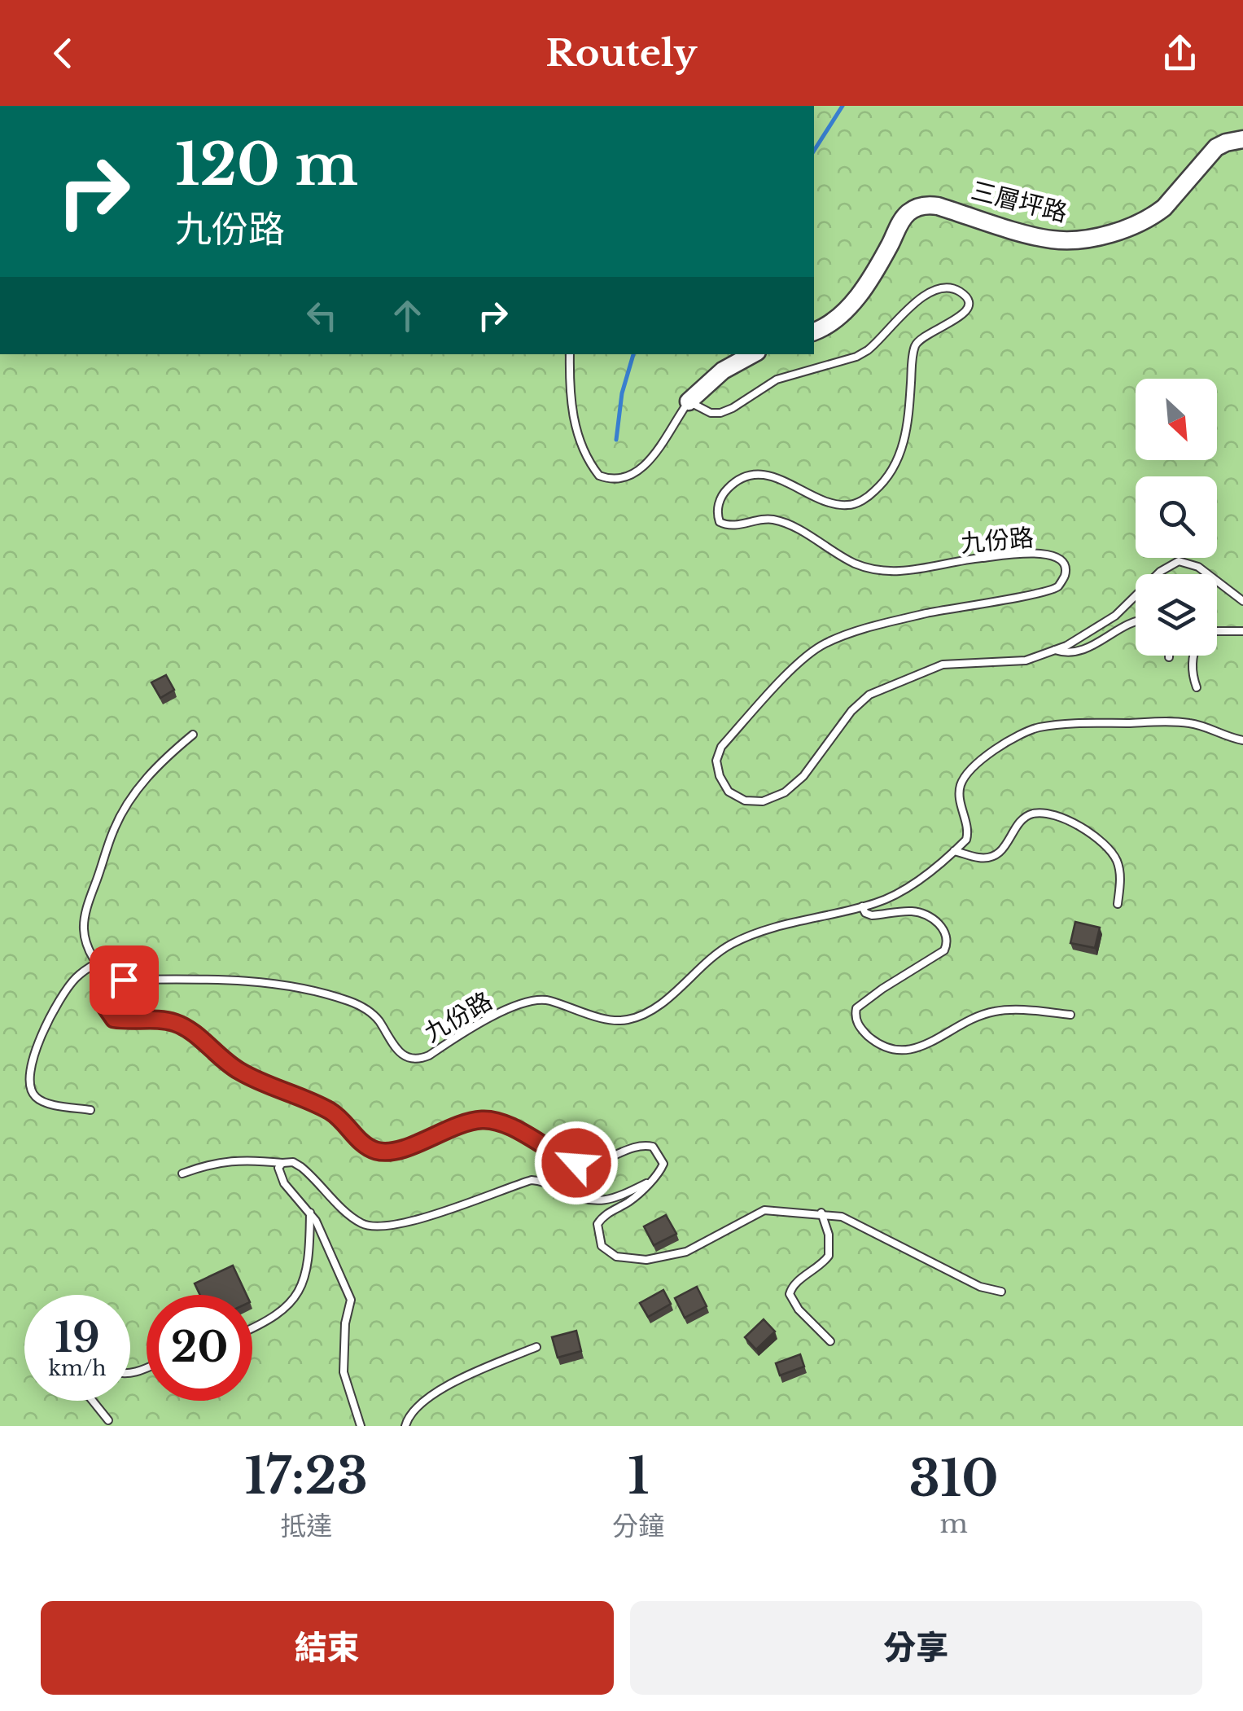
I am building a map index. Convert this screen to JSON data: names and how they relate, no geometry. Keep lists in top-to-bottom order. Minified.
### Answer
{"streets":{"street":["三層坪路"],"lane":["九份路"]},"north":"bottom right","page":{"header":"Routely","turn":["120 m","九份路"],"speed":"19 km/h","limit":"20","eta":["17:23","抵達","1","分鐘","310","m"],"buttons":["結束","分享"]}}
